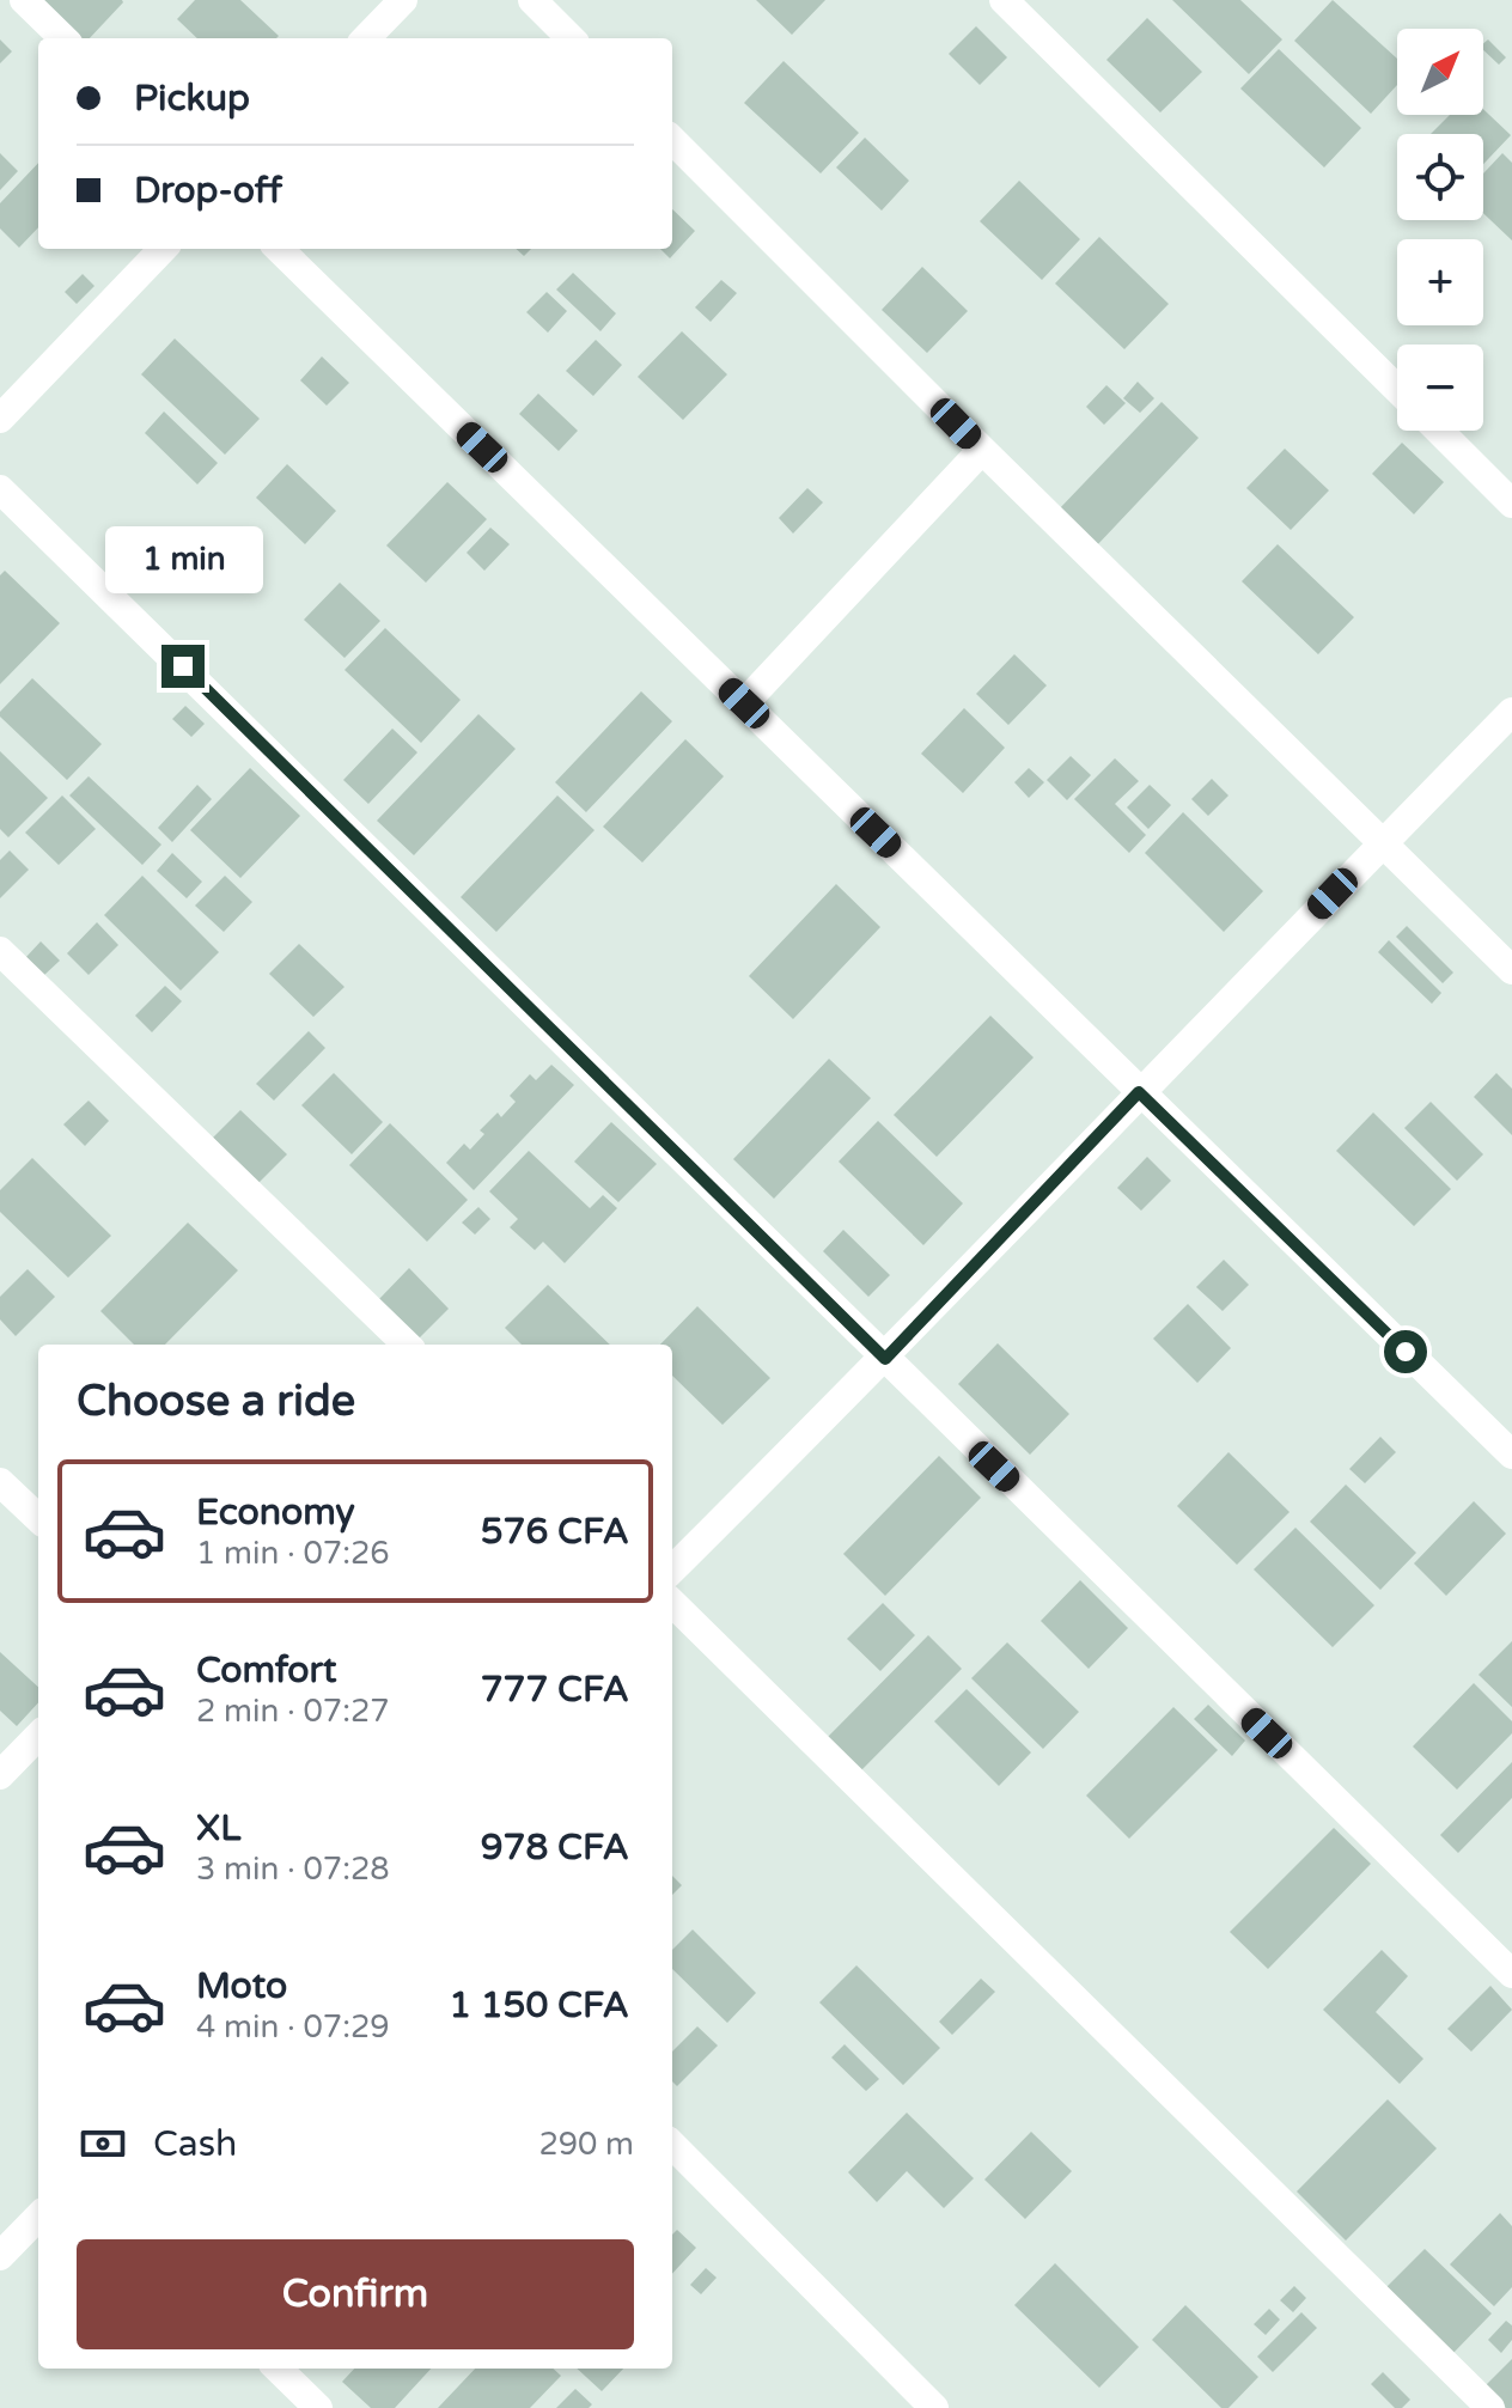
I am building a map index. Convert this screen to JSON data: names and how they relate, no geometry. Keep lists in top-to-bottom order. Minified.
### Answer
{"north":"top right","page":{"map_buttons":["+","−"],"banner":["Pickup","Drop-off"],"bubble":"1 min","heading":"Choose a ride","list":[{"name":"Economy","note":"1 min · 07:26","value":"576 CFA"},{"name":"Comfort","note":"2 min · 07:27","value":"777 CFA"},{"name":"XL","note":"3 min · 07:28","value":"978 CFA"},{"name":"Moto","note":"4 min · 07:29","value":"1 150 CFA"}],"pay":["Cash","290 m"],"buttons":"Confirm"}}
